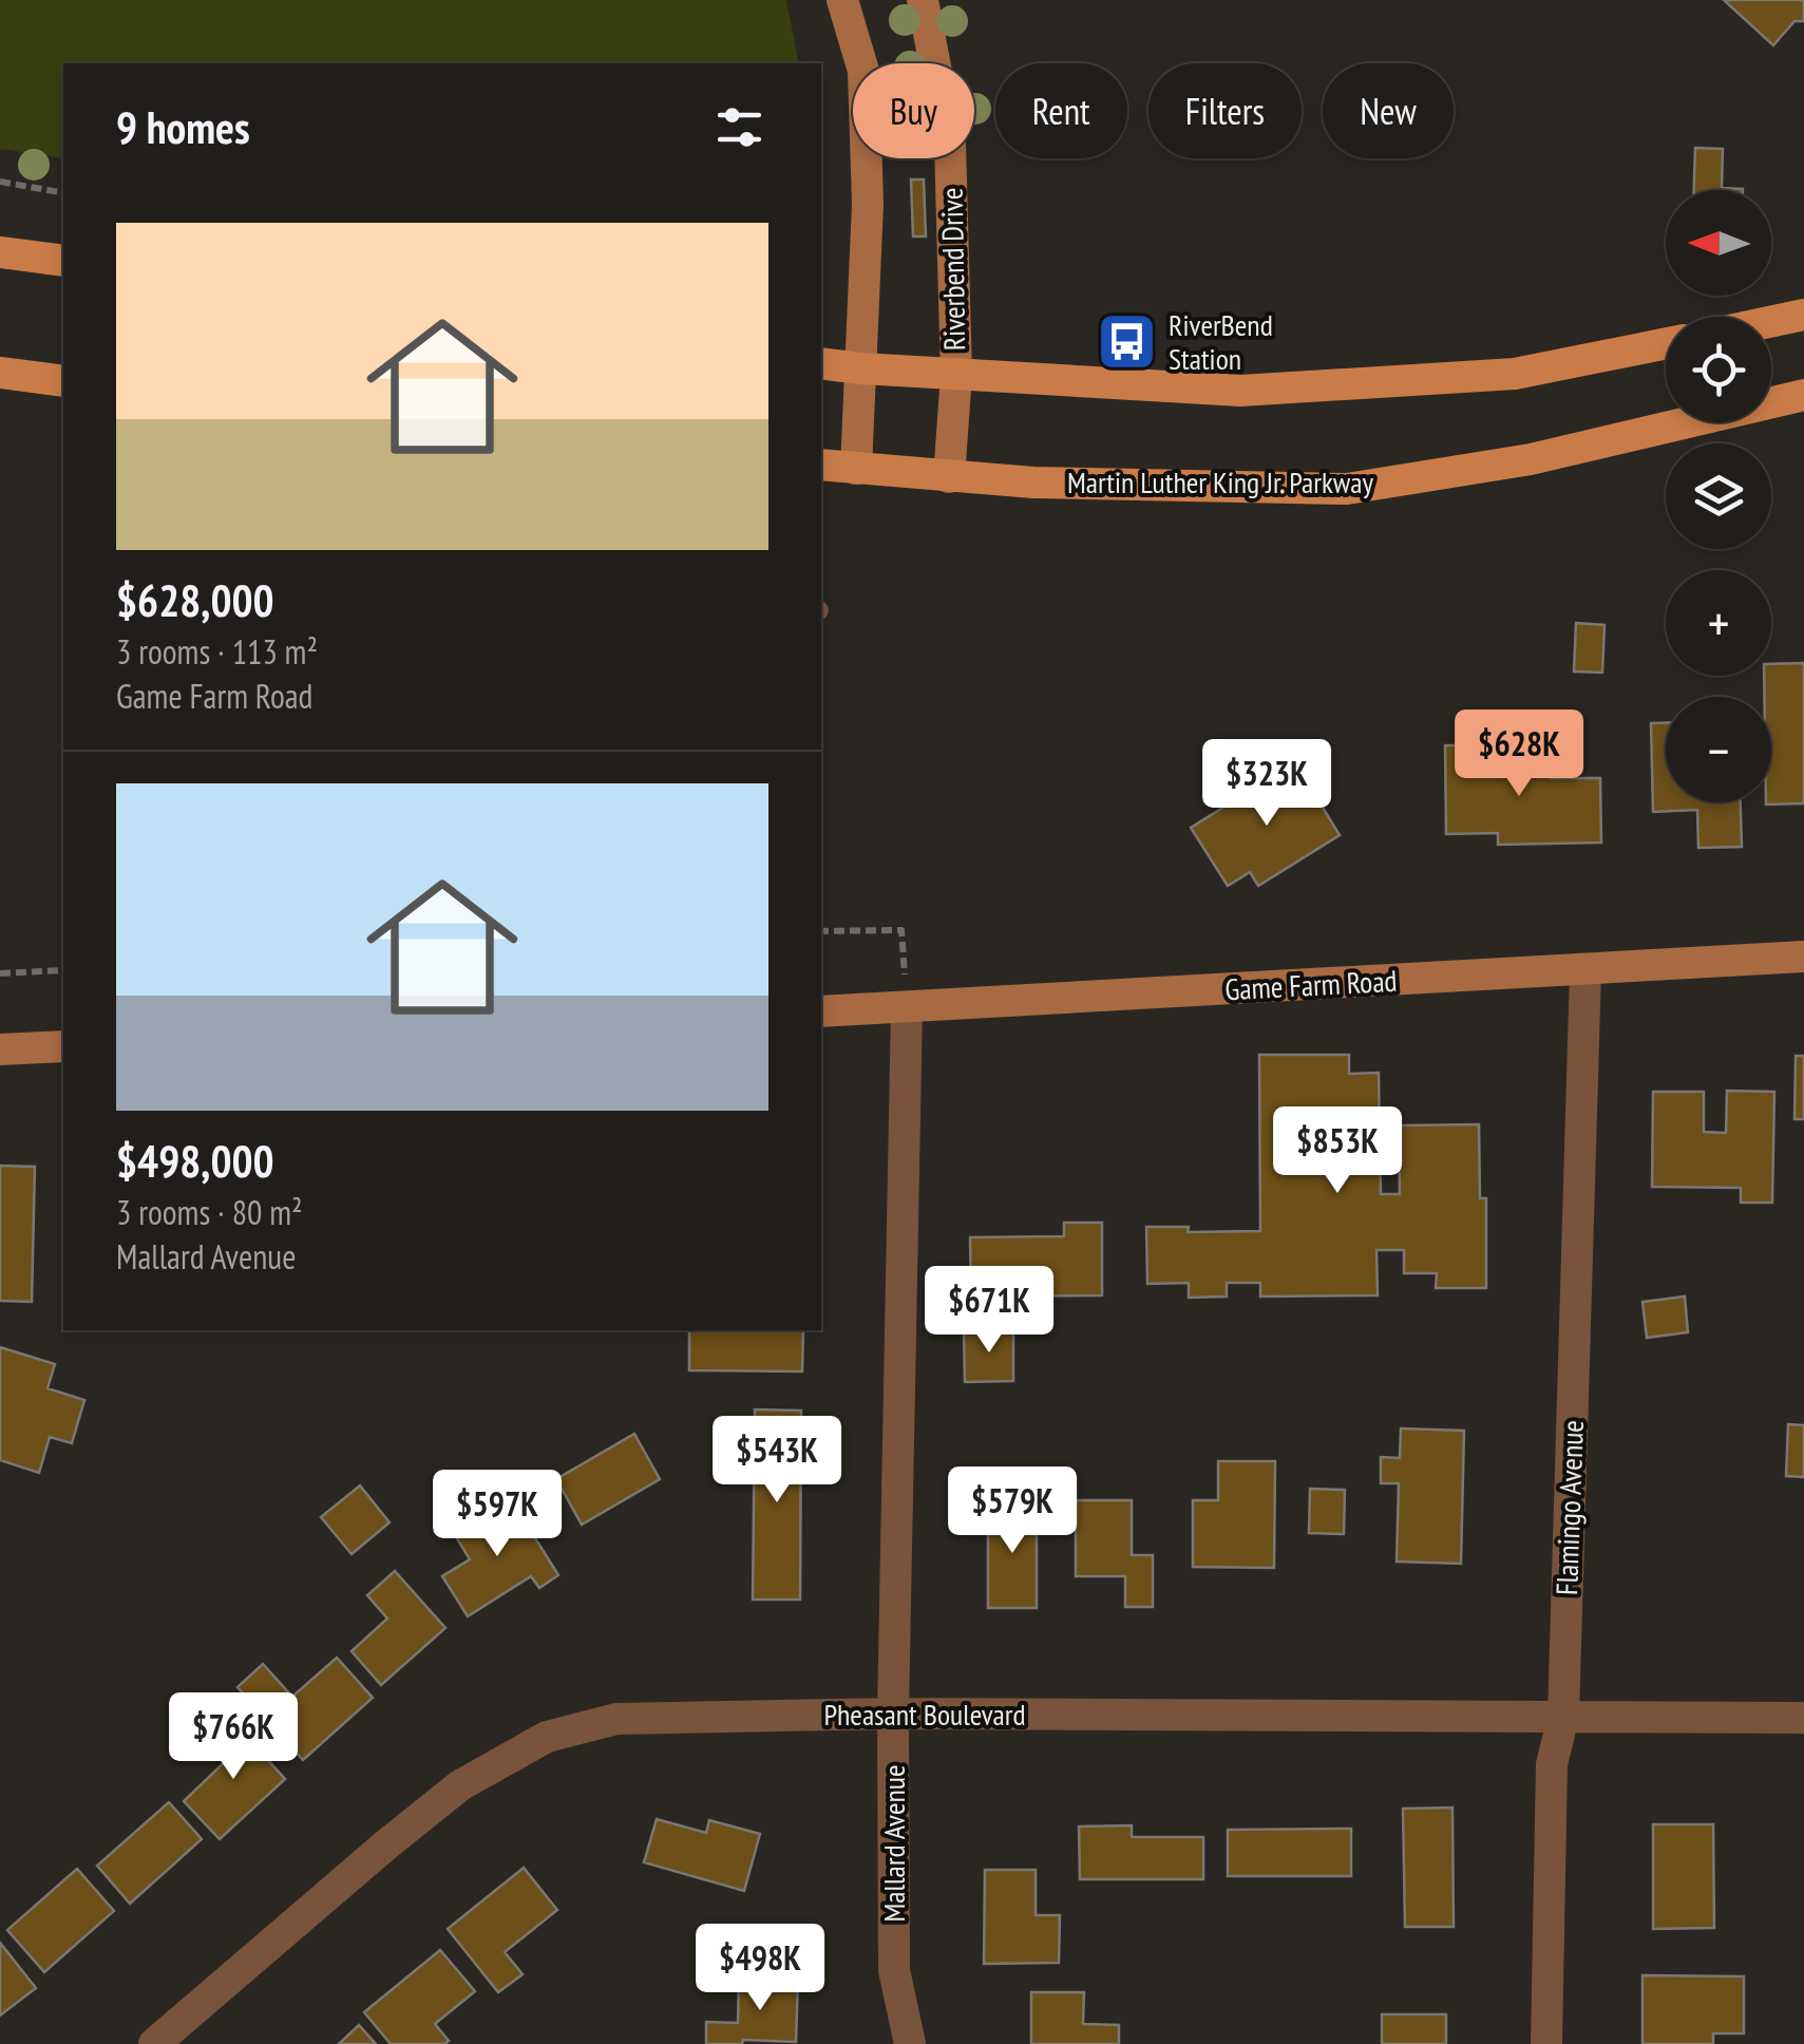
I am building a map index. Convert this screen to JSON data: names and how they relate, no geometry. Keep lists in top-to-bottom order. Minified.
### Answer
{"streets":{"main road":["Martin Luther King Jr. Parkway"],"street":["Riverbend Drive","Game Farm Road","Flamingo Avenue","Pheasant Boulevard","Mallard Avenue"]},"crossings":[["Riverbend Drive","Martin Luther King Jr. Parkway"],["Game Farm Road","Flamingo Avenue"],["Game Farm Road","Mallard Avenue"],["Flamingo Avenue","Pheasant Boulevard"],["Pheasant Boulevard","Mallard Avenue"]],"places":{"bus stop":["RiverBend Station"]},"north":"left","page":{"chip":["Buy","Rent","Filters","New"],"heading":"9 homes","map_buttons":["+","−"],"list":[{"name":"$628,000","note":"3 rooms · 113 m² · Game Farm Road"},{"name":"$498,000","note":"3 rooms · 80 m² · Mallard Avenue"}],"price":["$628K","$323K","$853K","$671K","$543K","$579K","$597K","$766K","$498K"]}}
